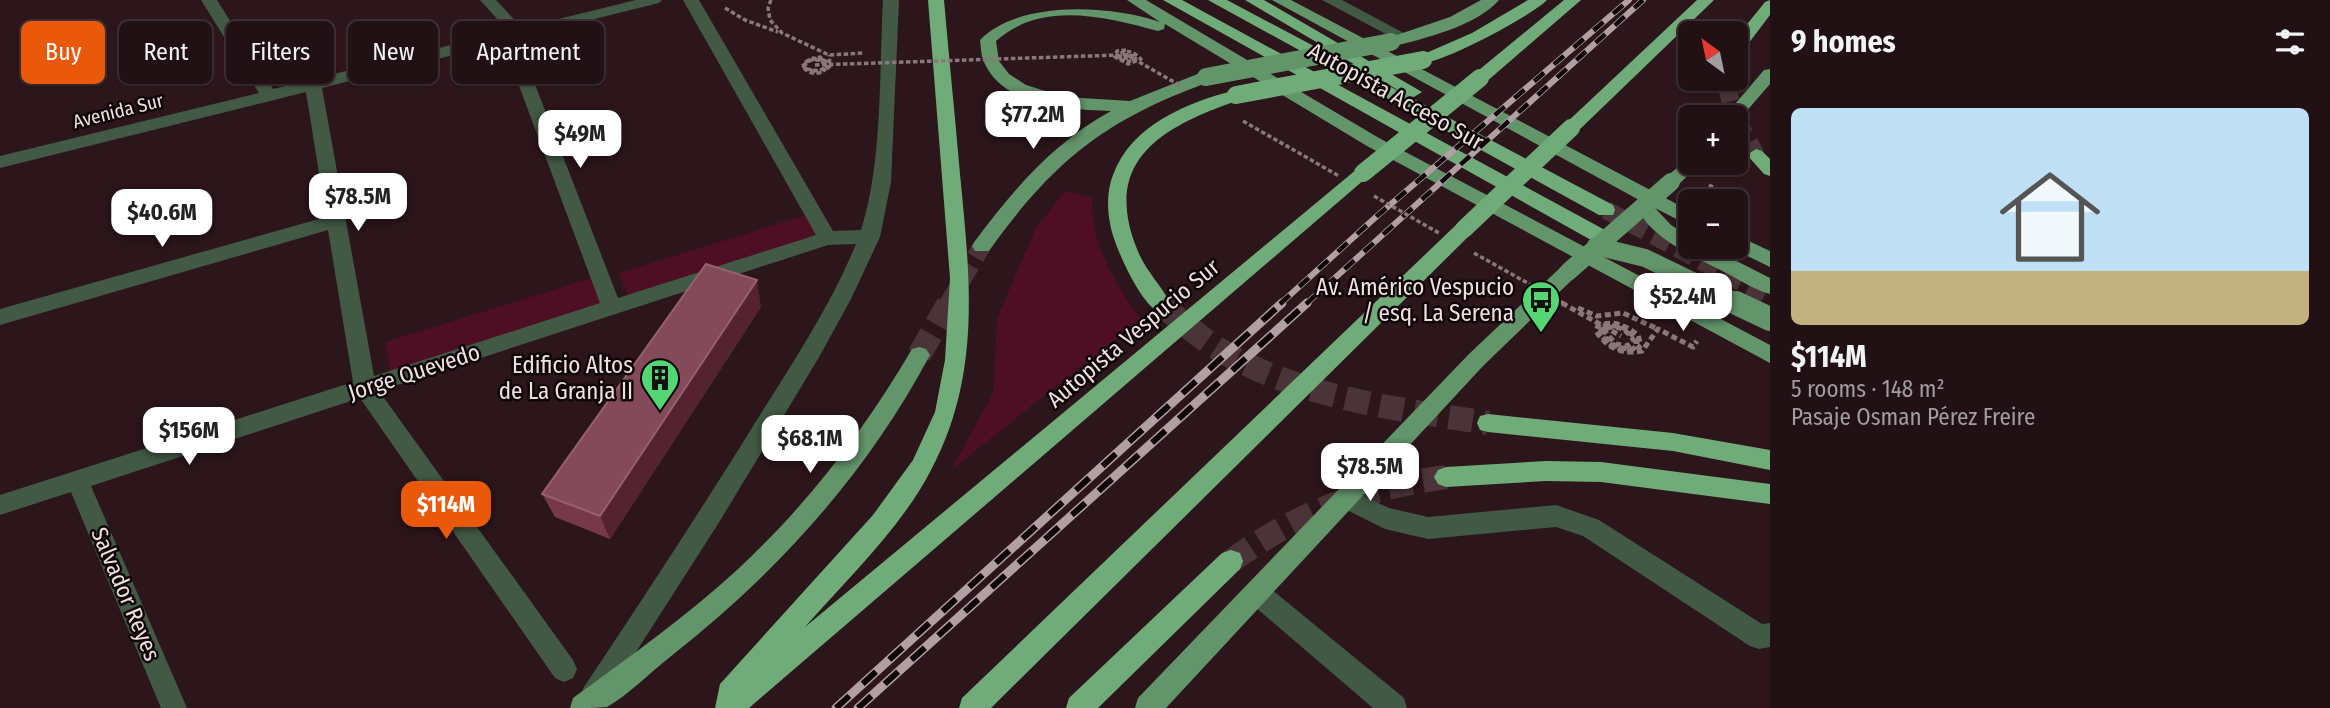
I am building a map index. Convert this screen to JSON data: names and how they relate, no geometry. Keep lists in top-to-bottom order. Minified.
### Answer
{"streets":{"highway":["Autopista Acceso Sur","Autopista Vespucio Sur"],"street":["Avenida Sur","Jorge Quevedo","Salvador Reyes"]},"crossings":[["Jorge Quevedo","Salvador Reyes"]],"places":{"bus stop":["Av. Américo Vespucio / esq. La Serena"],"building":["Edificio Altos de La Granja II"]},"north":"top left","page":{"heading":"9 homes","map_buttons":["+","−"],"chip":["Buy","Rent","Filters","New","Apartment"],"list":[{"name":"$114M","note":"5 rooms · 148 m² · Pasaje Osman Pérez Freire"}],"price":["$77.2M","$49M","$78.5M","$40.6M","$52.4M","$156M","$68.1M","$78.5M","$114M"]}}
